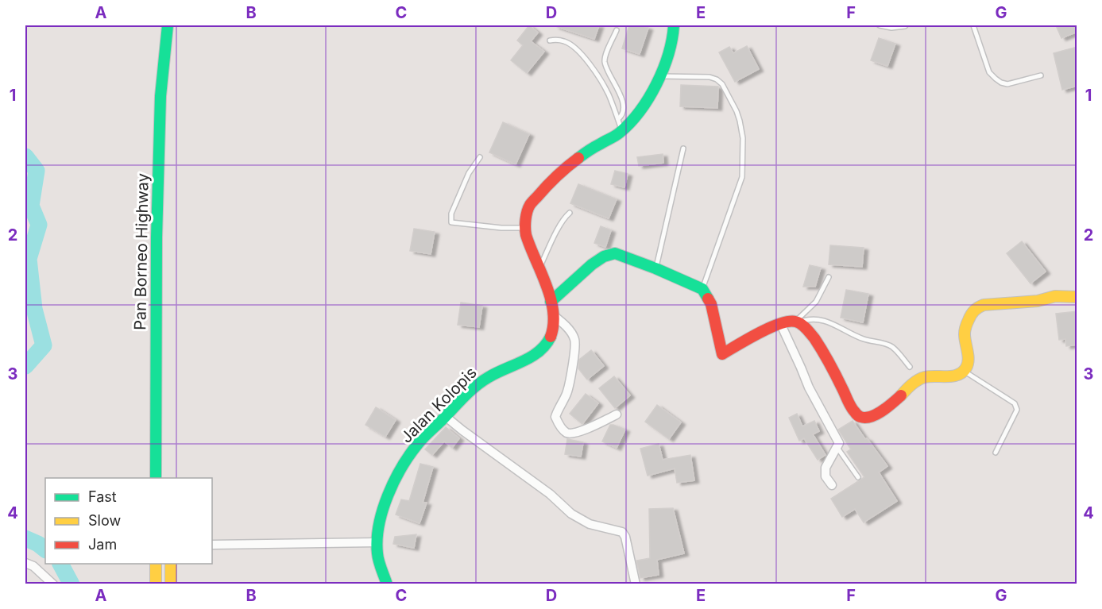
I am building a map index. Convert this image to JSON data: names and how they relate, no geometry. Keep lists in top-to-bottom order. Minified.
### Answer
{"streets":{"main road":["Pan Borneo Highway","Jalan Kolopis"]},"legend":["Fast","Slow","Jam"],"grid":{"columns":["A","B","C","D","E","F","G"],"rows":["1","2","3","4"]}}
